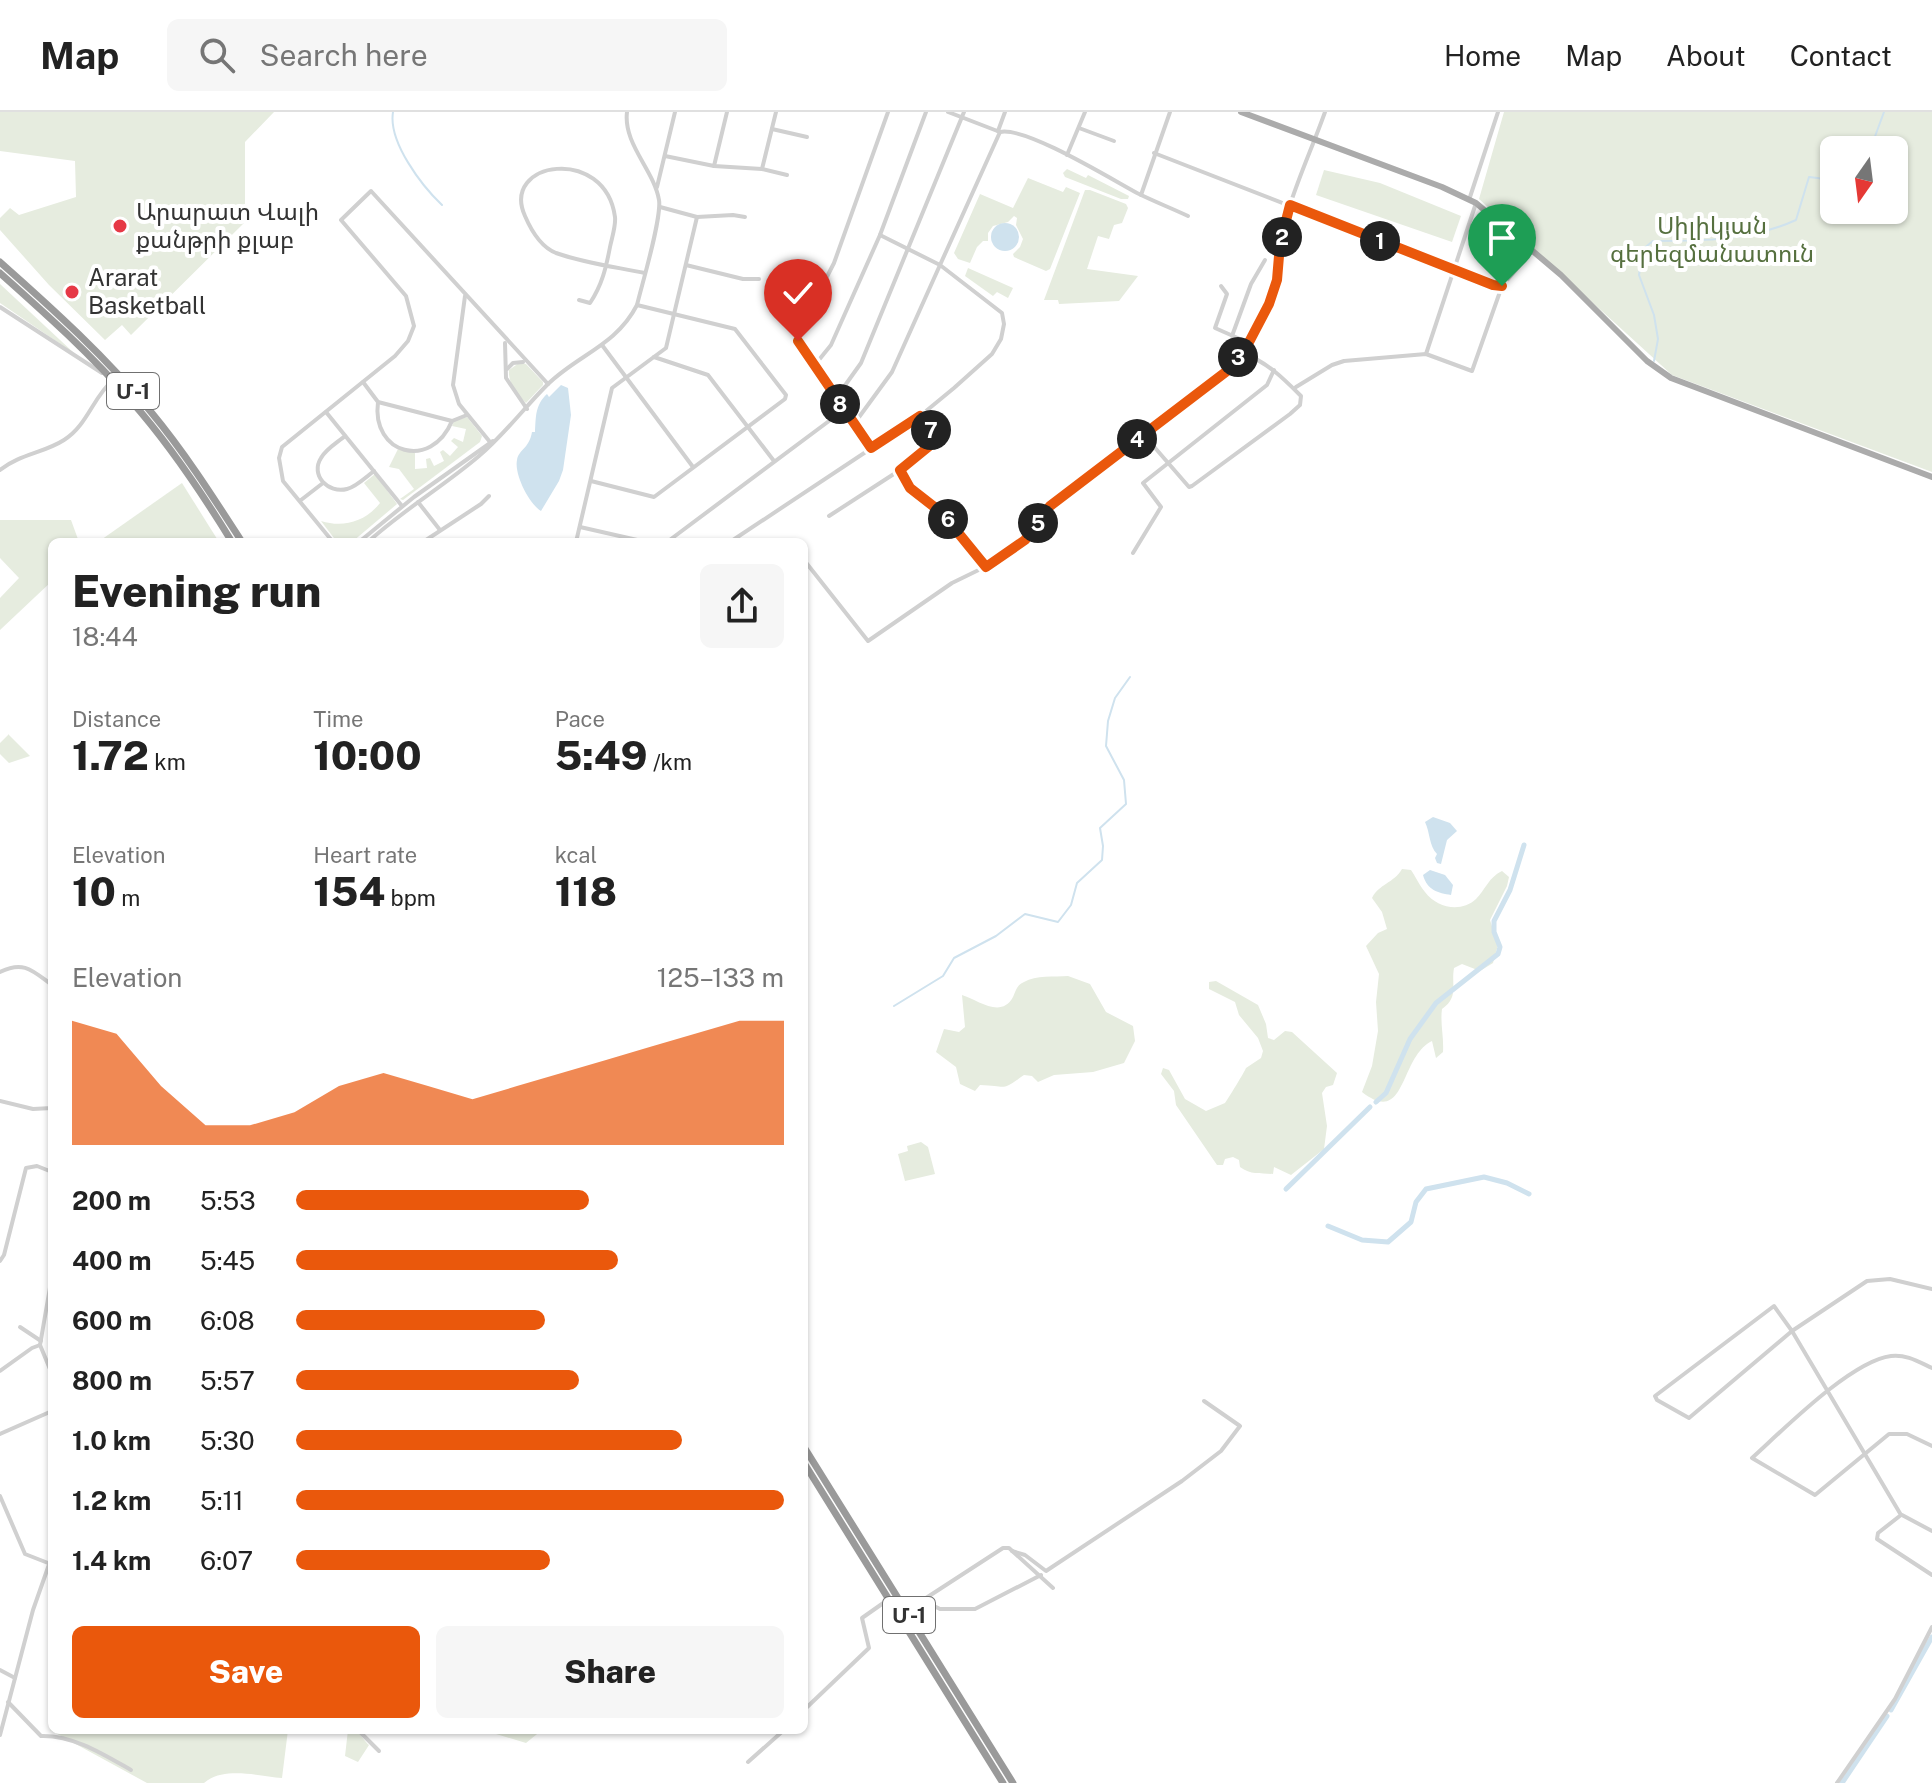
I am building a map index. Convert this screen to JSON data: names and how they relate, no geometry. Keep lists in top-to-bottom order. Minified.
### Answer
{"streets":{"highway":["Մ-1"]},"parks":["Սիլիկյան գերեզմանատուն"],"places":["Արարատ Վալի քանթրի քլաբ","Ararat Basketball"],"north":"bottom","page":{"header":"Map","search":"Search here","nav":["Home","Map","About","Contact"],"pins":["2","1","3","8","7","4","6","5"],"heading":["Evening run","18:44"],"stats":[["Distance","1.72 km"],["Time","10:00"],["Pace","5:49 /km"],["Elevation","10 m"],["Heart rate","154 bpm"],["kcal","118"]],"chart":["Elevation","125–133 m"],"list":[{"name":"200 m","note":"5:53"},{"name":"400 m","note":"5:45"},{"name":"600 m","note":"6:08"},{"name":"800 m","note":"5:57"},{"name":"1.0 km","note":"5:30"},{"name":"1.2 km","note":"5:11"},{"name":"1.4 km","note":"6:07"}],"buttons":["Save","Share"]}}
